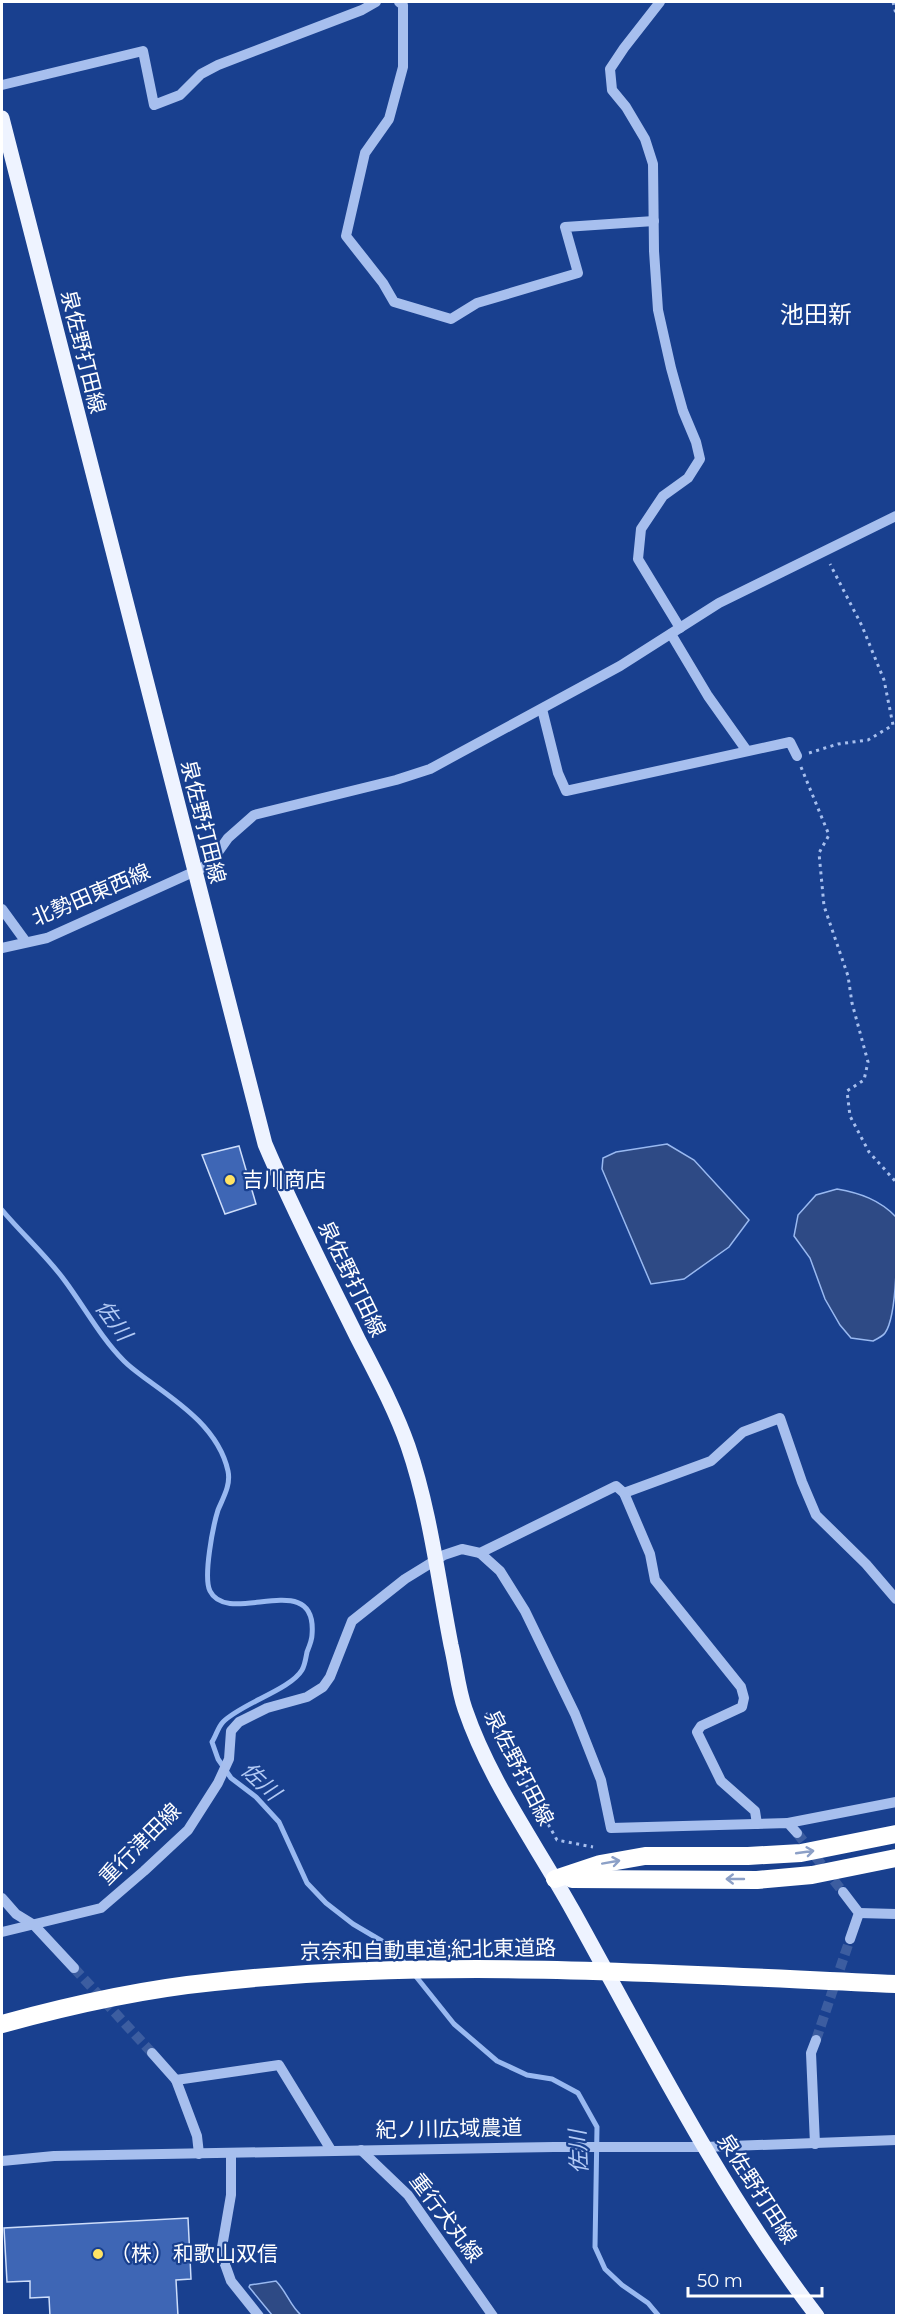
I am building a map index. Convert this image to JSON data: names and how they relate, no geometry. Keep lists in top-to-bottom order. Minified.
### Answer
{"streets":{"highway":["京奈和自動車道;紀北東道路"],"main road":["泉佐野打田線"],"street":["北勢田東西線","重行津田線","紀ノ川広域農道","重行犬丸線"]},"crossings":[["泉佐野打田線","北勢田東西線"],["泉佐野打田線","重行津田線"],["泉佐野打田線","紀ノ川広域農道"],["紀ノ川広域農道","重行犬丸線"]],"districts":["池田新"],"water":["佐川"],"places":["吉川商店","（株）和歌山双信"],"scale_bar":"50 m"}
